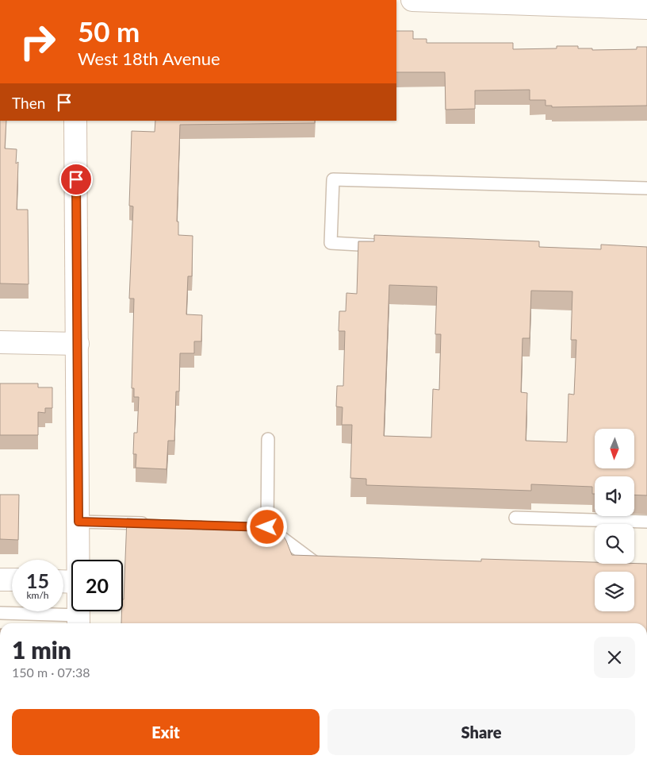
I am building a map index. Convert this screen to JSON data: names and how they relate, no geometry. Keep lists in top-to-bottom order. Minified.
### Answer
{"north":"bottom","page":{"turn":["50 m","West 18th Avenue"],"then":"Then","speed":"15 km/h","limit":"20","heading":["1 min","150 m · 07:38"],"buttons":["Exit","Share"]}}
